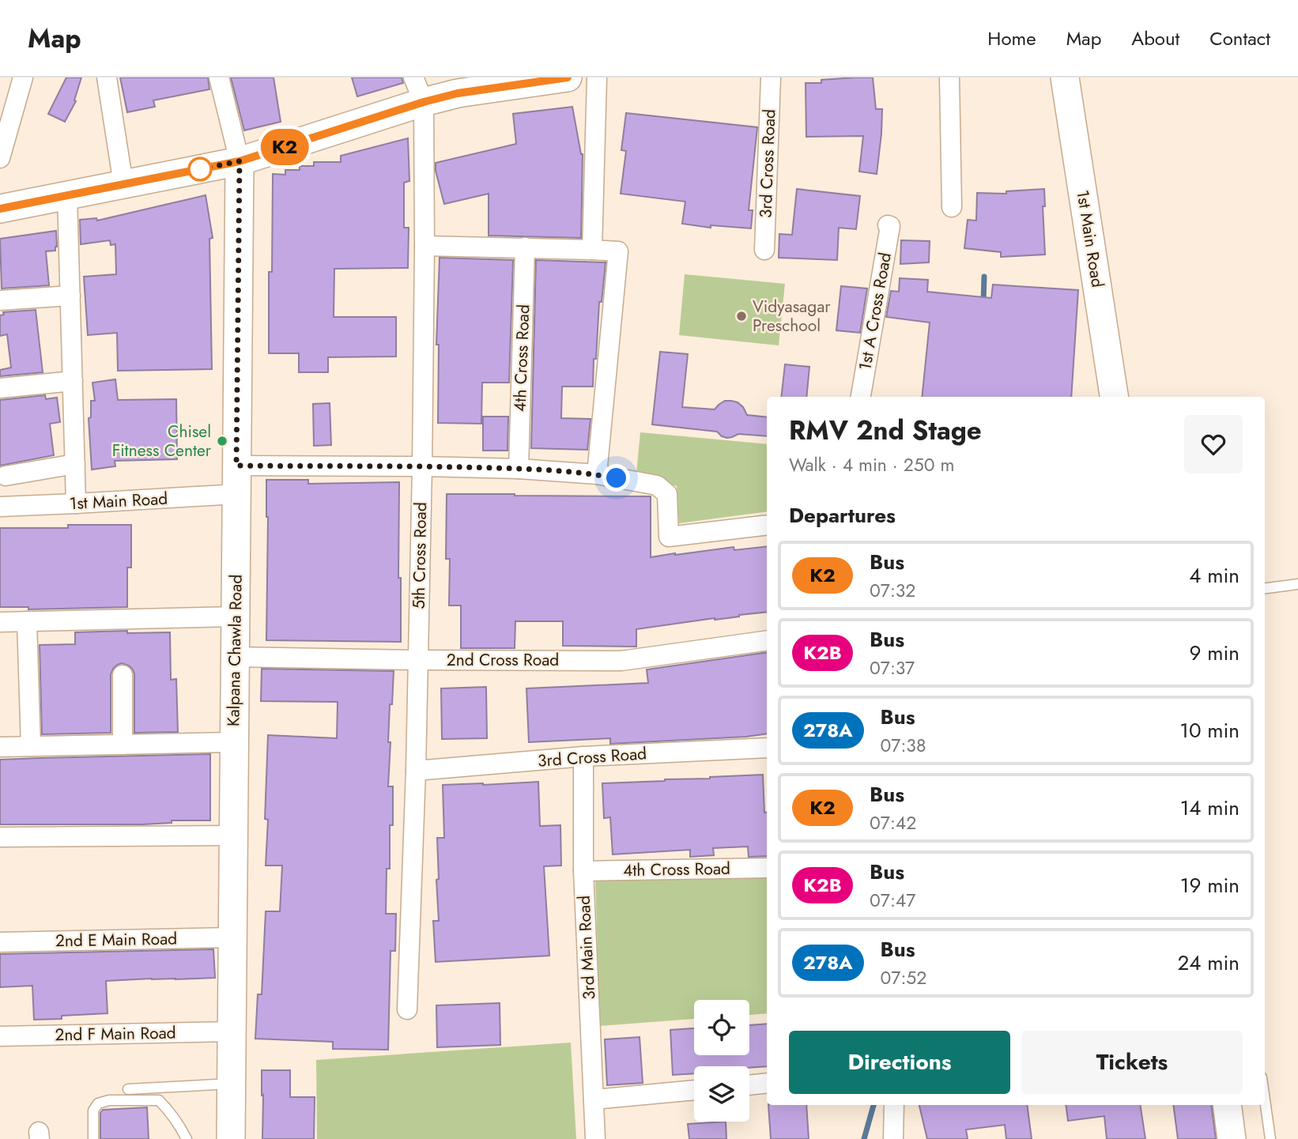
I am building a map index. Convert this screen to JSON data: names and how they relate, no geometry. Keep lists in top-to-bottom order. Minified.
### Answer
{"streets":{"street":["3rd Cross Road","1st Main Road","1st A Cross Road","4th Cross Road","5th Cross Road","Kalpana Chawla Road","2nd Cross Road","2nd E Main Road","3rd Main Road","2nd F Main Road"]},"crossings":[["3rd Cross Road","5th Cross Road"],["3rd Cross Road","3rd Main Road"],["1st Main Road","Kalpana Chawla Road"],["4th Cross Road","3rd Main Road"],["5th Cross Road","2nd Cross Road"],["Kalpana Chawla Road","2nd Cross Road"],["Kalpana Chawla Road","2nd E Main Road"],["Kalpana Chawla Road","2nd F Main Road"]],"places":["Vidyasagar Preschool","Chisel Fitness Center"],"lines":["bus line K2"],"page":{"header":"Map","nav":["Home","Map","About","Contact"],"on_map":"K2","heading":[["RMV 2nd Stage","Walk · 4 min · 250 m"],"Departures"],"list":[{"mark":"K2","name":"Bus","note":"07:32","value":"4 min"},{"mark":"K2B","name":"Bus","note":"07:37","value":"9 min"},{"mark":"278A","name":"Bus","note":"07:38","value":"10 min"},{"mark":"K2","name":"Bus","note":"07:42","value":"14 min"},{"mark":"K2B","name":"Bus","note":"07:47","value":"19 min"},{"mark":"278A","name":"Bus","note":"07:52","value":"24 min"}],"buttons":["Directions","Tickets"]}}
